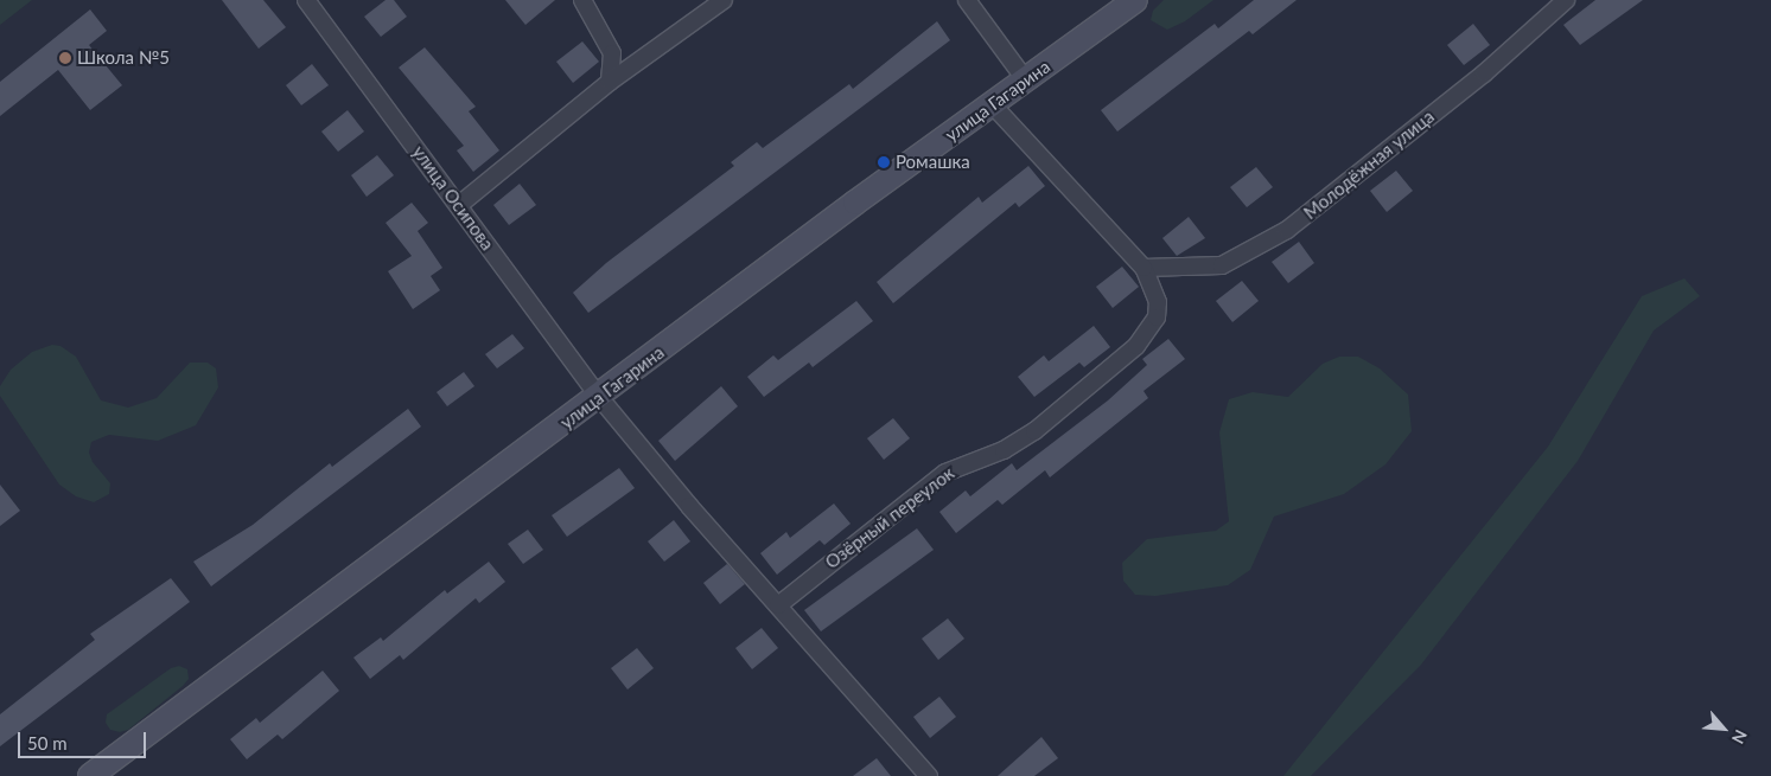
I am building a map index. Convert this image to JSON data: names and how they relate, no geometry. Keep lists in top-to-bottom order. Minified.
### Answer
{"streets":{"main road":["улица Гагарина"],"street":["Молодёжная улица","улица Осипова","Озёрный переулок"]},"crossings":[["улица Гагарина","улица Осипова"],["Молодёжная улица","Озёрный переулок"],["улица Осипова","Озёрный переулок"]],"places":["Школа №5","Ромашка"],"scale_bar":"50 m","north":"bottom right"}
